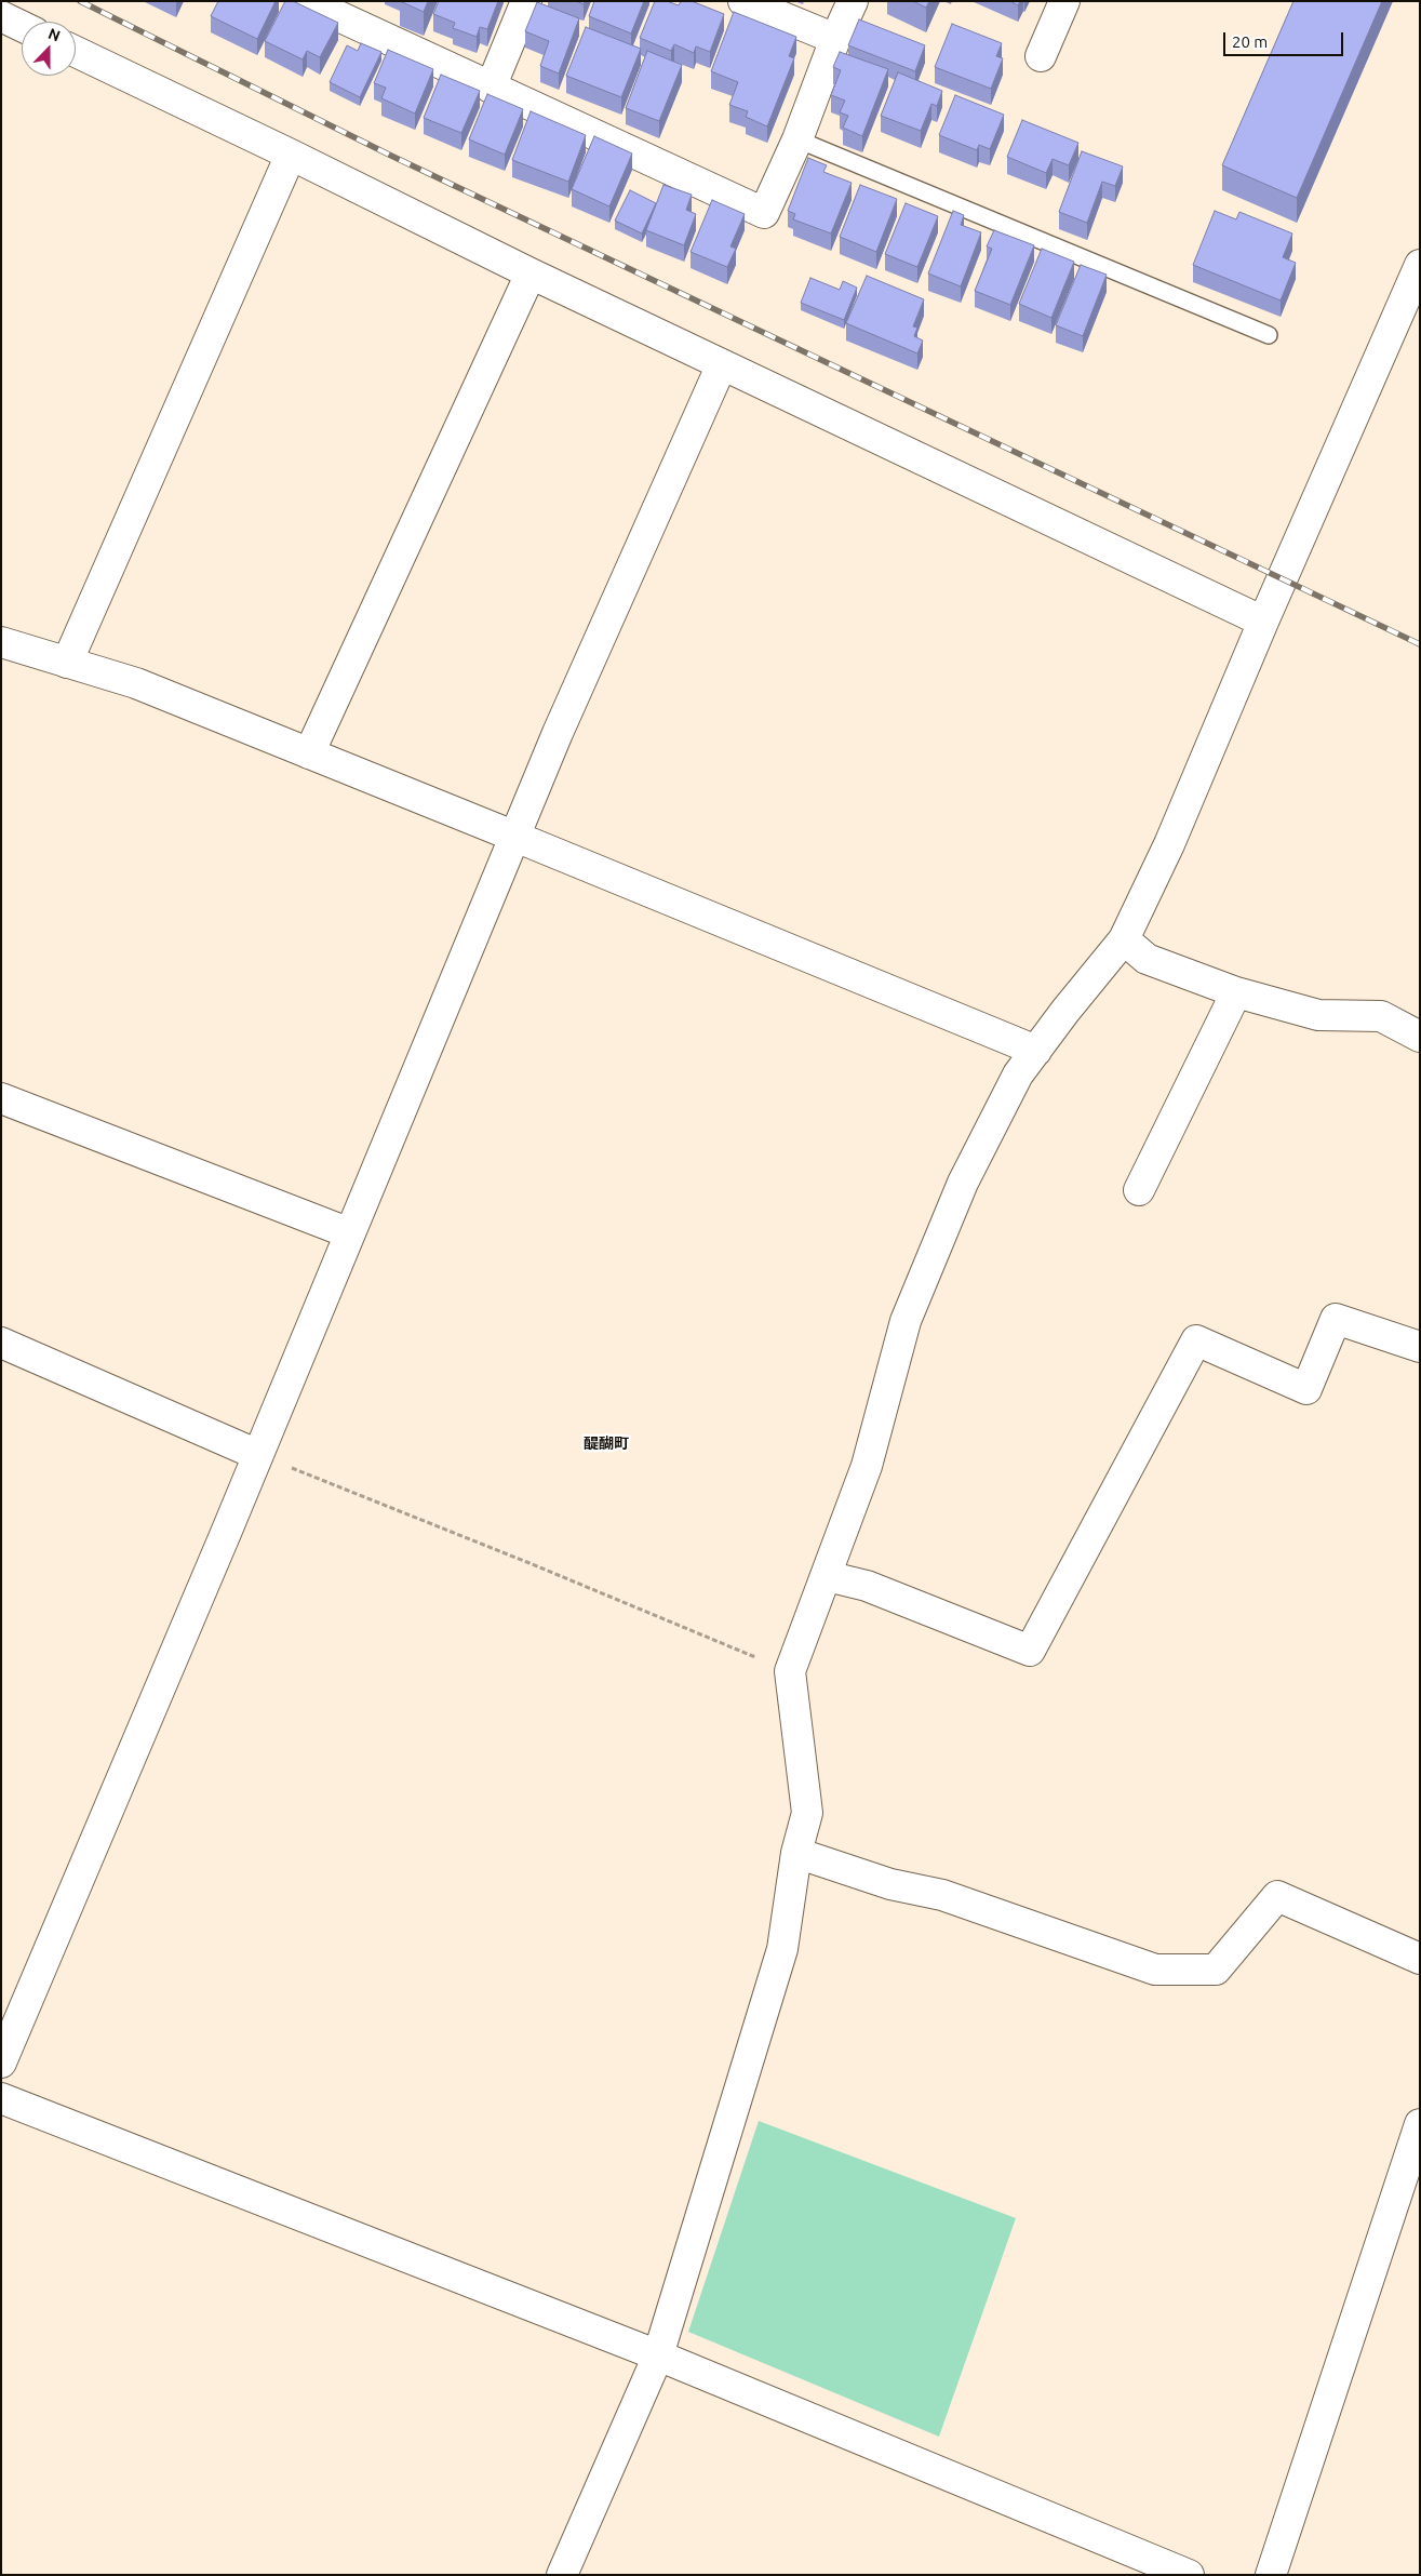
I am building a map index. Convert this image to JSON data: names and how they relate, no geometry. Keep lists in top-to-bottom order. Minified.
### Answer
{"districts":["醍醐町"],"scale_bar":"20 m","north":"top"}
